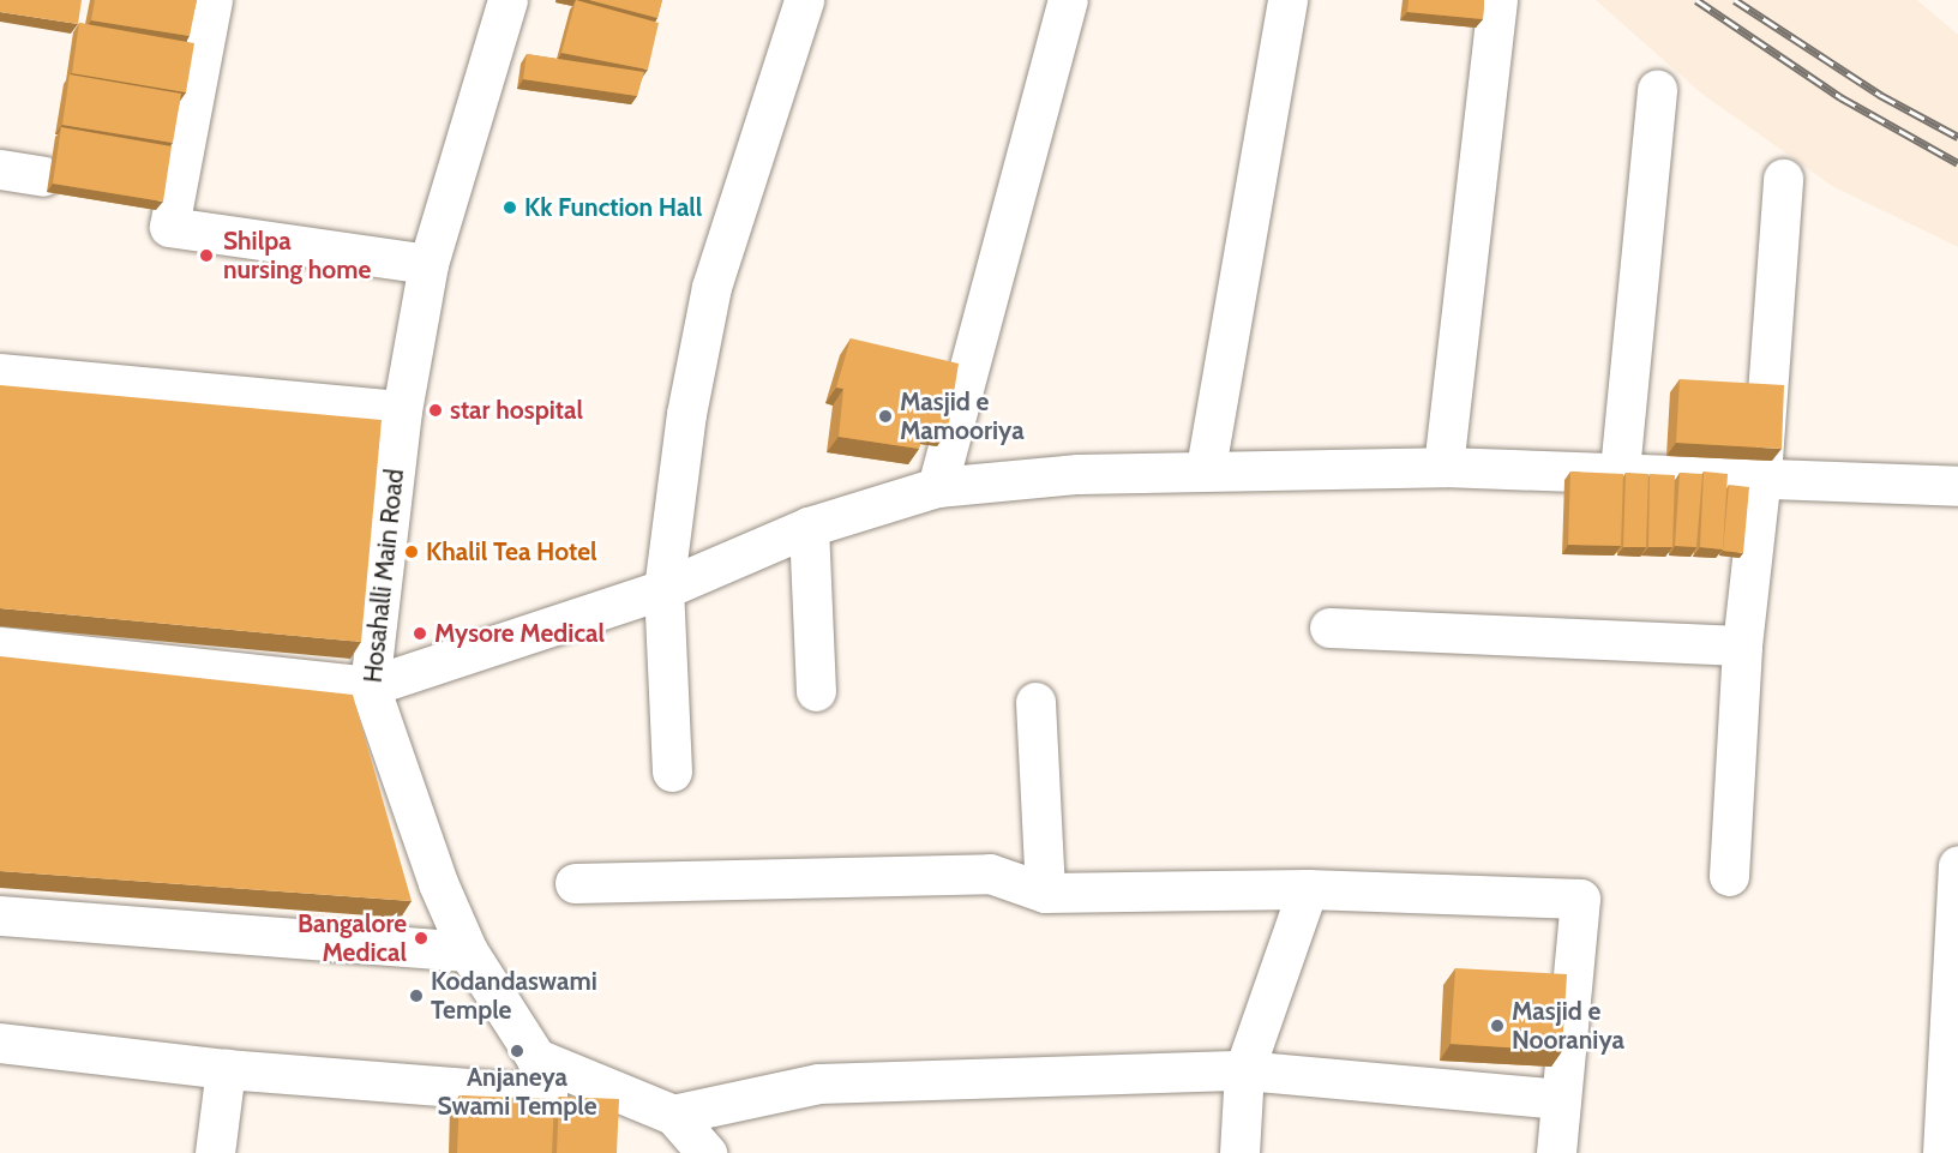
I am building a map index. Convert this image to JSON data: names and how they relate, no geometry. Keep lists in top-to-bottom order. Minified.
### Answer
{"streets":{"street":["Hosahalli Main Road"]},"places":["Kk Function Hall","Shilpa nursing home","star hospital","Masjid e Mamooriya","Khalil Tea Hotel","Mysore Medical","Bangalore Medical","Kodandaswami Temple","Masjid e Nooraniya","Anjaneya Swami Temple"]}
